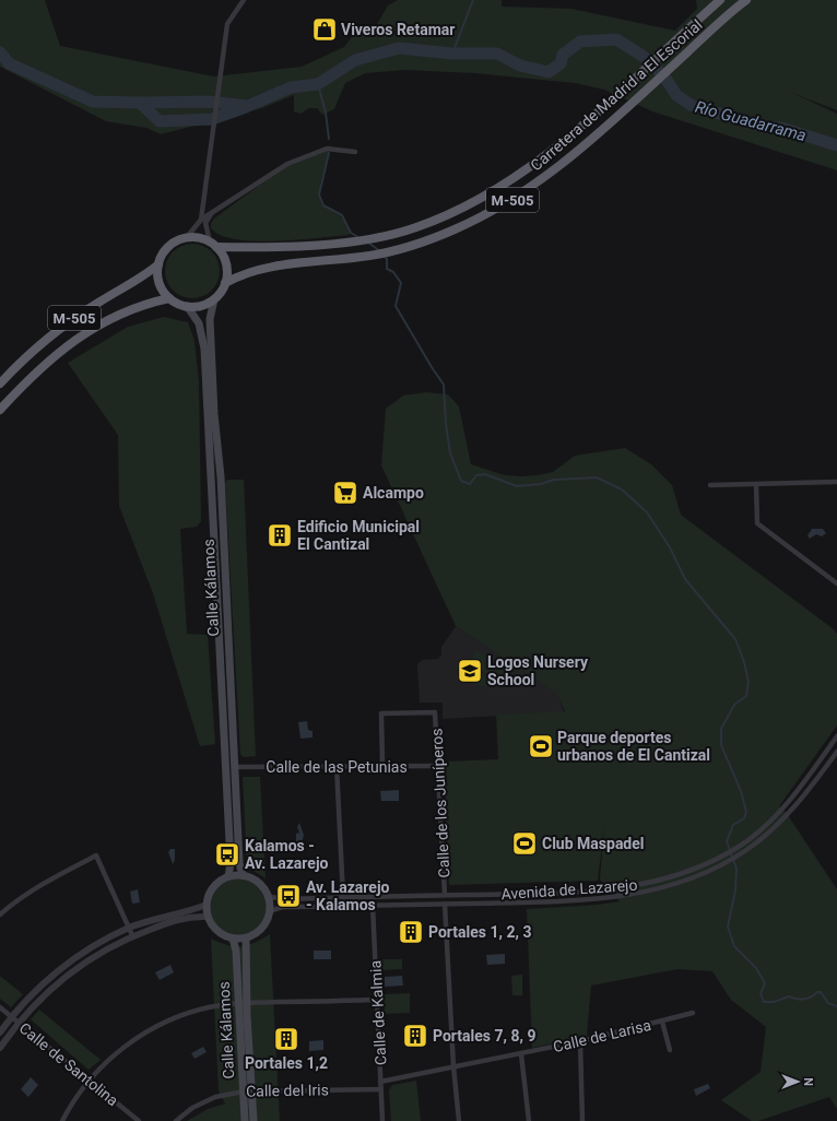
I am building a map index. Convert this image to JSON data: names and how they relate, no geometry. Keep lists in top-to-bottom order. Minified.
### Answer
{"streets":{"highway":["Carretera de Madrid a El Escorial","M-505"],"main road":["Calle Kálamos"],"street":["Calle de las Petunias","Calle de los Juníperos","Avenida de Lazarejo","Calle de Kalmia","Calle de Larisa","Calle de Santolina","Calle del Iris"]},"crossings":[["Carretera de Madrid a El Escorial","M-505"],["Carretera de Madrid a El Escorial","Calle Kálamos"],["M-505","Calle Kálamos"],["Calle Kálamos","Calle de las Petunias"],["Calle Kálamos","Avenida de Lazarejo"],["Calle Kálamos","Calle del Iris"],["Calle de las Petunias","Calle de los Juníperos"],["Calle de los Juníperos","Avenida de Lazarejo"],["Avenida de Lazarejo","Calle de Kalmia"],["Calle de Kalmia","Calle de Larisa"],["Calle de Kalmia","Calle del Iris"]],"water":["Río Guadarrama"],"places":{"shop":["Viveros Retamar"],"supermarket":["Alcampo"],"building":["Edificio Municipal El Cantizal","Portales 1, 2, 3","Portales 7, 8, 9","Portales 1,2"],"school or university":["Logos Nursery School"],"sports":["Parque deportes urbanos de El Cantizal","Club Maspadel"],"bus stop":["Kalamos - Av. Lazarejo","Av. Lazarejo - Kalamos"]},"north":"right"}
